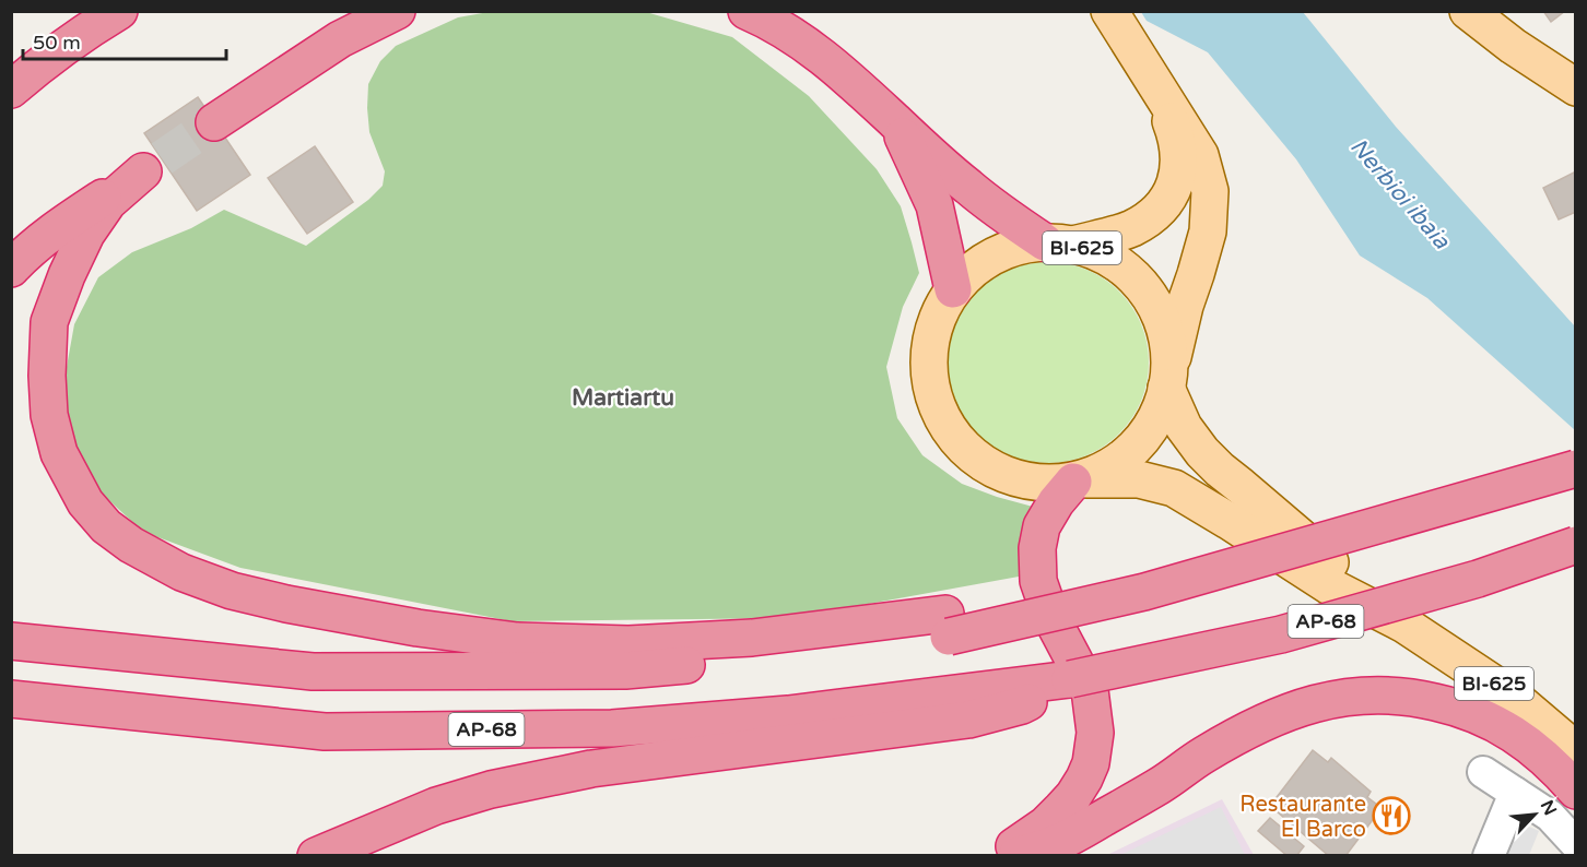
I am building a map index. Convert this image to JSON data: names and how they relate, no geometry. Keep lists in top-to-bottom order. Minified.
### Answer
{"streets":{"highway":["AP-68"],"main road":["BI-625"]},"districts":["Martiartu"],"water":["Nerbioi ibaia"],"places":{"restaurant":["Restaurante El Barco"]},"scale_bar":"50 m","north":"top right"}
